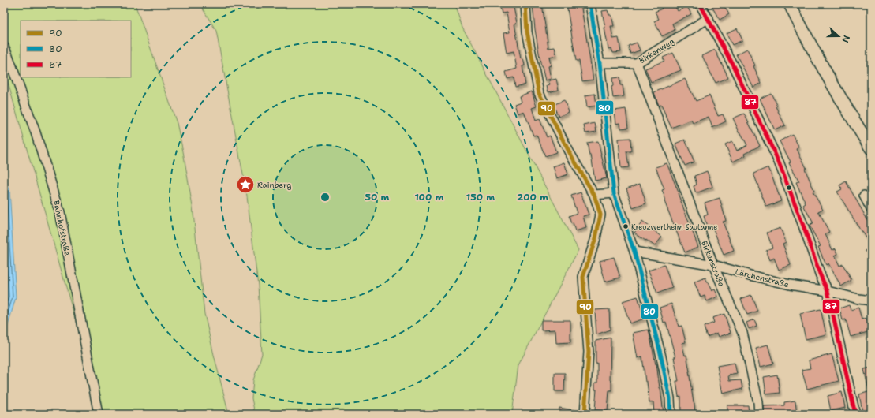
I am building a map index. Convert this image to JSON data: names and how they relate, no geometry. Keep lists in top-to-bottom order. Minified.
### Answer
{"streets":{"street":["Birkenweg","Bahnhofstraße","Birkenstraße","Lärchenstraße"]},"crossings":[["Birkenweg","Birkenstraße"],["Birkenstraße","Lärchenstraße"]],"places":{"place":["Rainberg"],"other":["Kreuzwertheim Sautanne"]},"lines":["transit line 90","transit line 80","transit line 87"],"legend":["90","80","87"],"north":"right","rings":["50 m","100 m","150 m","200 m"]}
